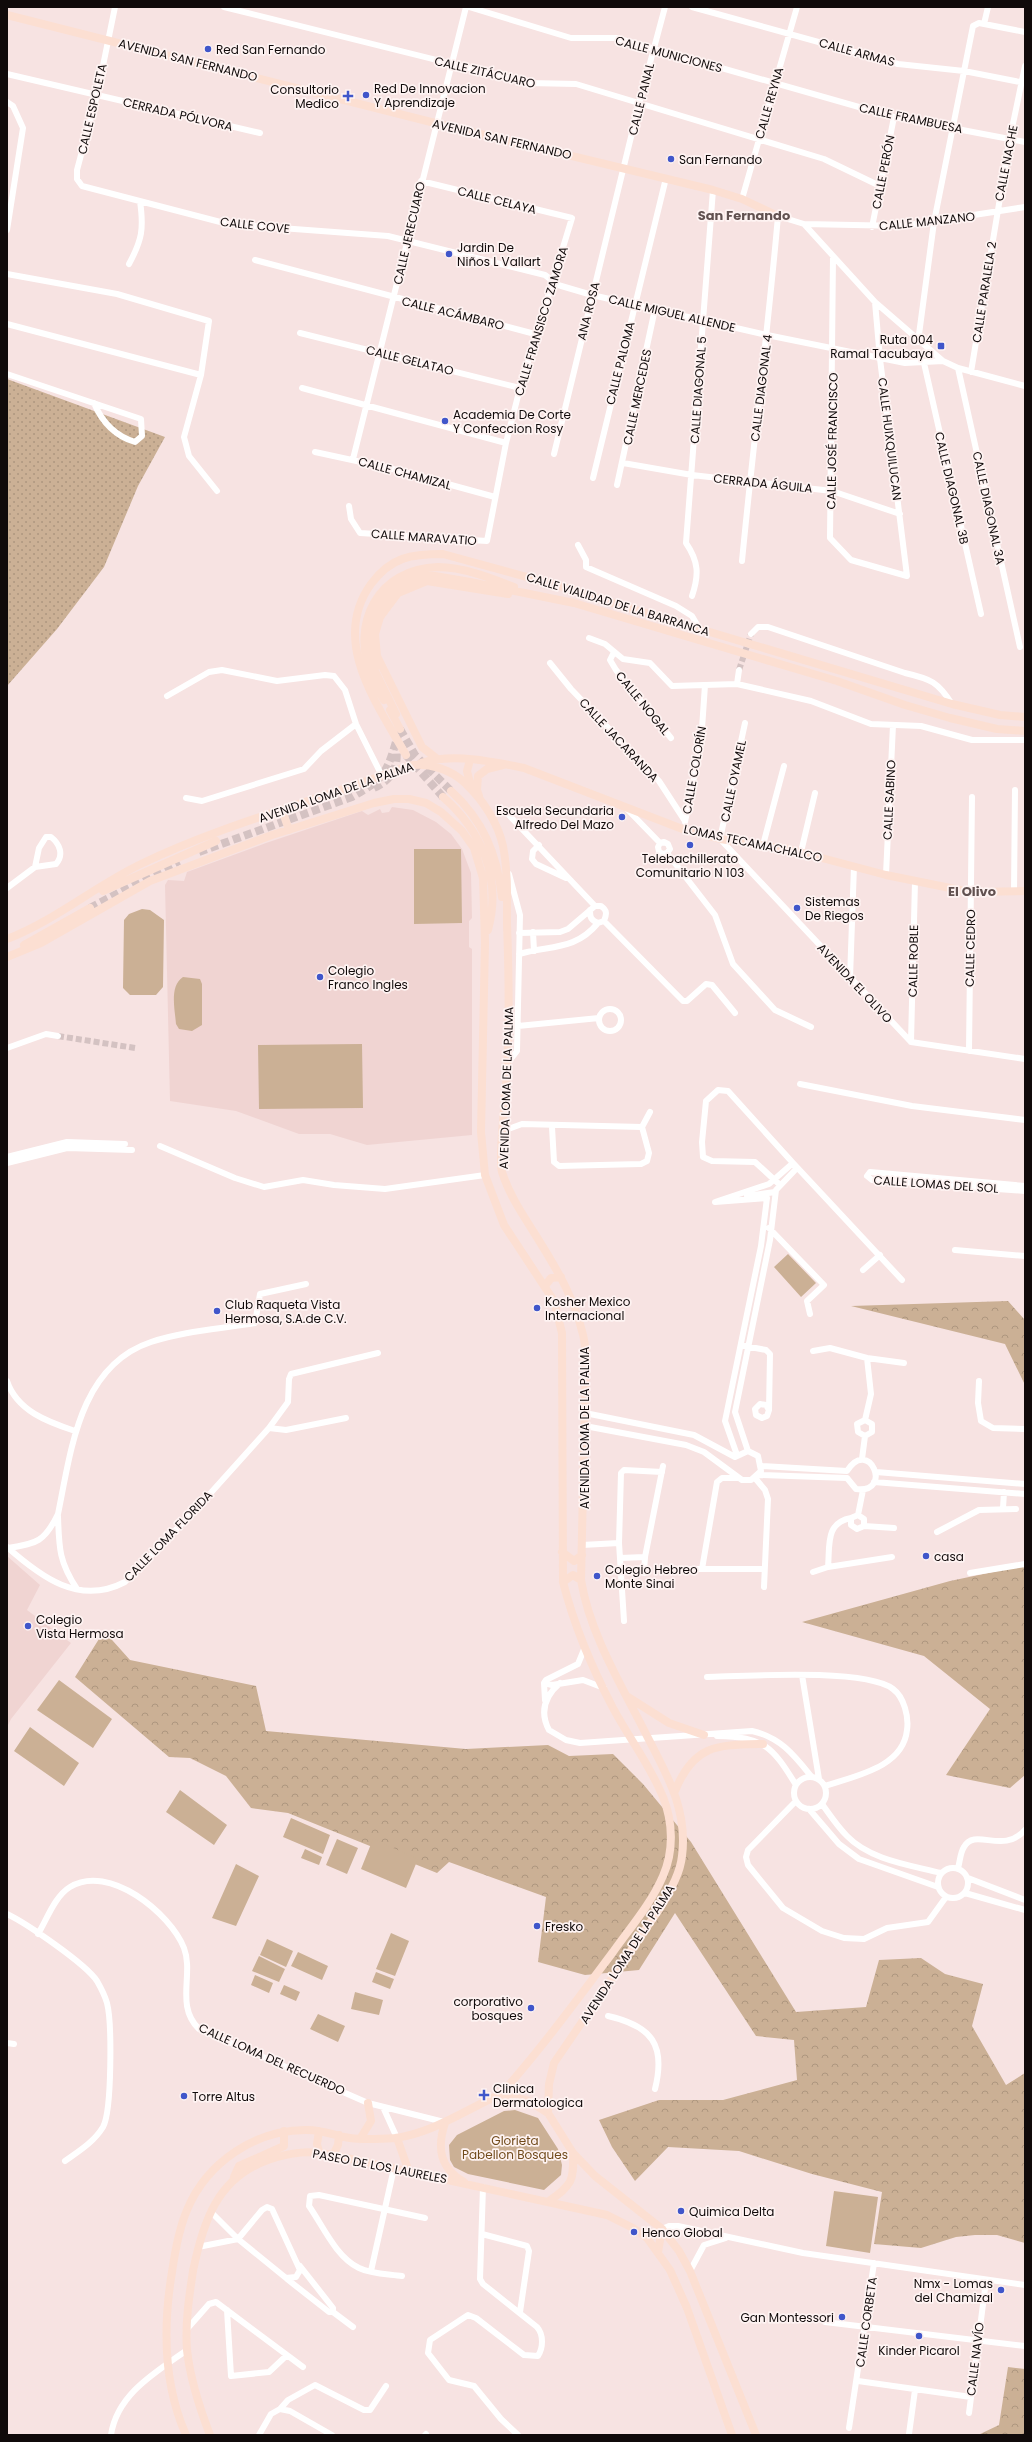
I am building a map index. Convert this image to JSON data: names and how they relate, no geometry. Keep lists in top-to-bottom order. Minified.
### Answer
{"streets":{"main road":["AVENIDA SAN FERNANDO","CALLE VIALIDAD DE LA BARRANCA","AVENIDA LOMA DE LA PALMA","LOMAS TECAMACHALCO","PASEO DE LOS LAURELES"],"street":["CALLE ARMAS","CALLE MUNICIONES","CALLE ZITÁCUARO","CALLE PANAL","CALLE REYNA","CALLE ESPOLETA","CERRADA PÓLVORA","CALLE FRAMBUESA","CALLE NACHE","CALLE PERÓN","CALLE CELAYA","CALLE MANZANO","CALLE COVE","CALLE JERECUARO","CALLE PARALELA 2","ANA ROSA","CALLE ACÁMBARO","CALLE MIGUEL ALLENDE","CALLE FRANSISCO ZAMORA","CALLE GELATAO","CALLE PALOMA","CALLE DIAGONAL 4","CALLE DIAGONAL 5","CALLE MERCEDES","CALLE HUIXQUILUCAN","CALLE JOSÉ FRANCISCO","CALLE CHAMIZAL","CERRADA ÁGUILA","CALLE DIAGONAL 3B","CALLE DIAGONAL 3A","CALLE MARAVATIO","CALLE NOGAL","CALLE JACARANDA","CALLE COLORÍN","CALLE OYAMEL","CALLE SABINO","CALLE CEDRO","CALLE ROBLE","AVENIDA EL OLIVO","CALLE LOMAS DEL SOL","CALLE LOMA FLORIDA","CALLE LOMA DEL RECUERDO","CALLE CORBETA","CALLE NAVÍO"]},"crossings":[["CALLE ARMAS","CALLE REYNA"],["CALLE ARMAS","CALLE NACHE"],["CALLE MUNICIONES","CALLE PANAL"],["CALLE MUNICIONES","CALLE REYNA"],["CALLE MUNICIONES","CALLE FRAMBUESA"],["AVENIDA SAN FERNANDO","CALLE PANAL"],["AVENIDA SAN FERNANDO","CALLE REYNA"],["AVENIDA SAN FERNANDO","CALLE ESPOLETA"],["AVENIDA SAN FERNANDO","CALLE MANZANO"],["AVENIDA SAN FERNANDO","CALLE JERECUARO"],["AVENIDA SAN FERNANDO","ANA ROSA"],["AVENIDA SAN FERNANDO","CALLE PALOMA"],["AVENIDA SAN FERNANDO","CALLE DIAGONAL 4"],["AVENIDA SAN FERNANDO","CALLE DIAGONAL 5"],["CALLE ZITÁCUARO","CALLE PANAL"],["CALLE ZITÁCUARO","CALLE REYNA"],["CALLE ZITÁCUARO","CALLE PERÓN"],["CALLE ZITÁCUARO","CALLE JERECUARO"],["CALLE PANAL","ANA ROSA"],["CALLE REYNA","CALLE FRAMBUESA"],["CALLE ESPOLETA","CERRADA PÓLVORA"],["CALLE ESPOLETA","CALLE COVE"],["CALLE FRAMBUESA","CALLE NACHE"],["CALLE FRAMBUESA","CALLE PERÓN"],["CALLE NACHE","CALLE MANZANO"],["CALLE NACHE","CALLE PARALELA 2"],["CALLE PERÓN","CALLE MANZANO"],["CALLE CELAYA","CALLE JERECUARO"],["CALLE CELAYA","CALLE FRANSISCO ZAMORA"],["CALLE MANZANO","CALLE PARALELA 2"],["CALLE COVE","CALLE JERECUARO"],["CALLE COVE","CALLE MIGUEL ALLENDE"],["CALLE JERECUARO","CALLE ACÁMBARO"],["CALLE JERECUARO","CALLE MIGUEL ALLENDE"],["CALLE JERECUARO","CALLE GELATAO"],["CALLE JERECUARO","CALLE CHAMIZAL"],["ANA ROSA","CALLE MIGUEL ALLENDE"],["CALLE ACÁMBARO","CALLE FRANSISCO ZAMORA"],["CALLE MIGUEL ALLENDE","CALLE FRANSISCO ZAMORA"],["CALLE MIGUEL ALLENDE","CALLE PALOMA"],["CALLE MIGUEL ALLENDE","CALLE DIAGONAL 4"],["CALLE MIGUEL ALLENDE","CALLE DIAGONAL 5"],["CALLE MIGUEL ALLENDE","CALLE MERCEDES"],["CALLE MIGUEL ALLENDE","CALLE HUIXQUILUCAN"],["CALLE MIGUEL ALLENDE","CALLE JOSÉ FRANCISCO"],["CALLE MIGUEL ALLENDE","CALLE DIAGONAL 3B"],["CALLE FRANSISCO ZAMORA","CALLE GELATAO"],["CALLE FRANSISCO ZAMORA","CALLE CHAMIZAL"],["CALLE FRANSISCO ZAMORA","CALLE MARAVATIO"],["CALLE DIAGONAL 4","CERRADA ÁGUILA"],["CALLE DIAGONAL 5","CERRADA ÁGUILA"],["CALLE MERCEDES","CERRADA ÁGUILA"],["CALLE HUIXQUILUCAN","CALLE JOSÉ FRANCISCO"],["CALLE HUIXQUILUCAN","CERRADA ÁGUILA"],["CALLE JOSÉ FRANCISCO","CERRADA ÁGUILA"],["CALLE JACARANDA","CALLE COLORÍN"],["CALLE COLORÍN","LOMAS TECAMACHALCO"],["CALLE OYAMEL","LOMAS TECAMACHALCO"],["CALLE OYAMEL","AVENIDA EL OLIVO"],["AVENIDA LOMA DE LA PALMA","LOMAS TECAMACHALCO"],["AVENIDA LOMA DE LA PALMA","CALLE LOMA DEL RECUERDO"],["AVENIDA LOMA DE LA PALMA","PASEO DE LOS LAURELES"],["CALLE SABINO","LOMAS TECAMACHALCO"],["LOMAS TECAMACHALCO","CALLE CEDRO"],["LOMAS TECAMACHALCO","CALLE ROBLE"],["LOMAS TECAMACHALCO","AVENIDA EL OLIVO"],["CALLE ROBLE","AVENIDA EL OLIVO"],["CALLE LOMA DEL RECUERDO","PASEO DE LOS LAURELES"]],"districts":["San Fernando","El Olivo"],"parks":["Glorieta Pabellon Bosques"],"places":{"other":["Red San Fernando","Red De Innovacion Y Aprendizaje","San Fernando","Jardin De Niños L Vallart","Academia De Corte Y Confeccion Rosy","Escuela Secundaria Alfredo Del Mazo","Telebachillerato Comunitario N 103","Sistemas De Riegos","Colegio Franco Ingles","Kosher Mexico Internacional","Club Raqueta Vista Hermosa, S.A.de C.V.","casa","Colegio Hebreo Monte Sinai","Colegio Vista Hermosa","Fresko","corporativo bosques","Torre Altus","Quimica Delta","Henco Global","Nmx - Lomas del Chamizal","Gan Montessori","Kinder Picarol"],"health":["Consultorio Medico","Clinica Dermatologica"],"transit":["Ruta 004 Ramal Tacubaya"]}}
